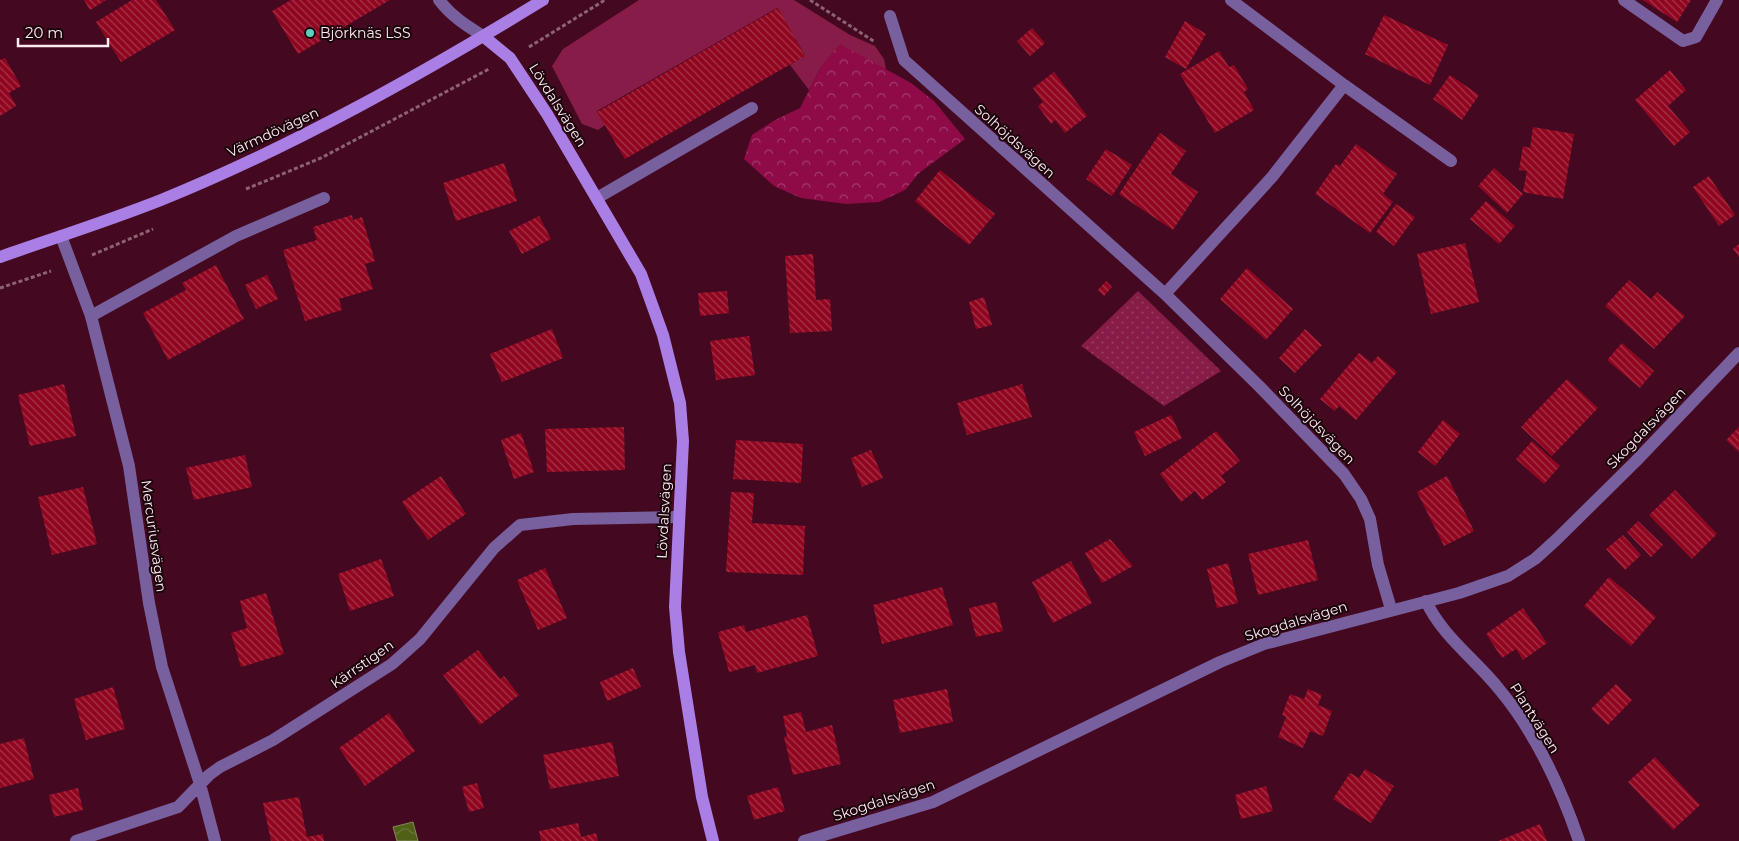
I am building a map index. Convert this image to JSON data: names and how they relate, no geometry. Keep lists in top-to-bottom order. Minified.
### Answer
{"streets":{"street":["Lövdalsvägen","Värmdövägen","Solhöjdsvägen","Skogdalsvägen","Mercuriusvägen","Kärrstigen","Plantvägen"]},"crossings":[["Lövdalsvägen","Värmdövägen"],["Lövdalsvägen","Kärrstigen"],["Värmdövägen","Mercuriusvägen"],["Solhöjdsvägen","Skogdalsvägen"],["Skogdalsvägen","Plantvägen"],["Mercuriusvägen","Kärrstigen"]],"places":["Björknäs LSS"],"scale_bar":"20 m"}
